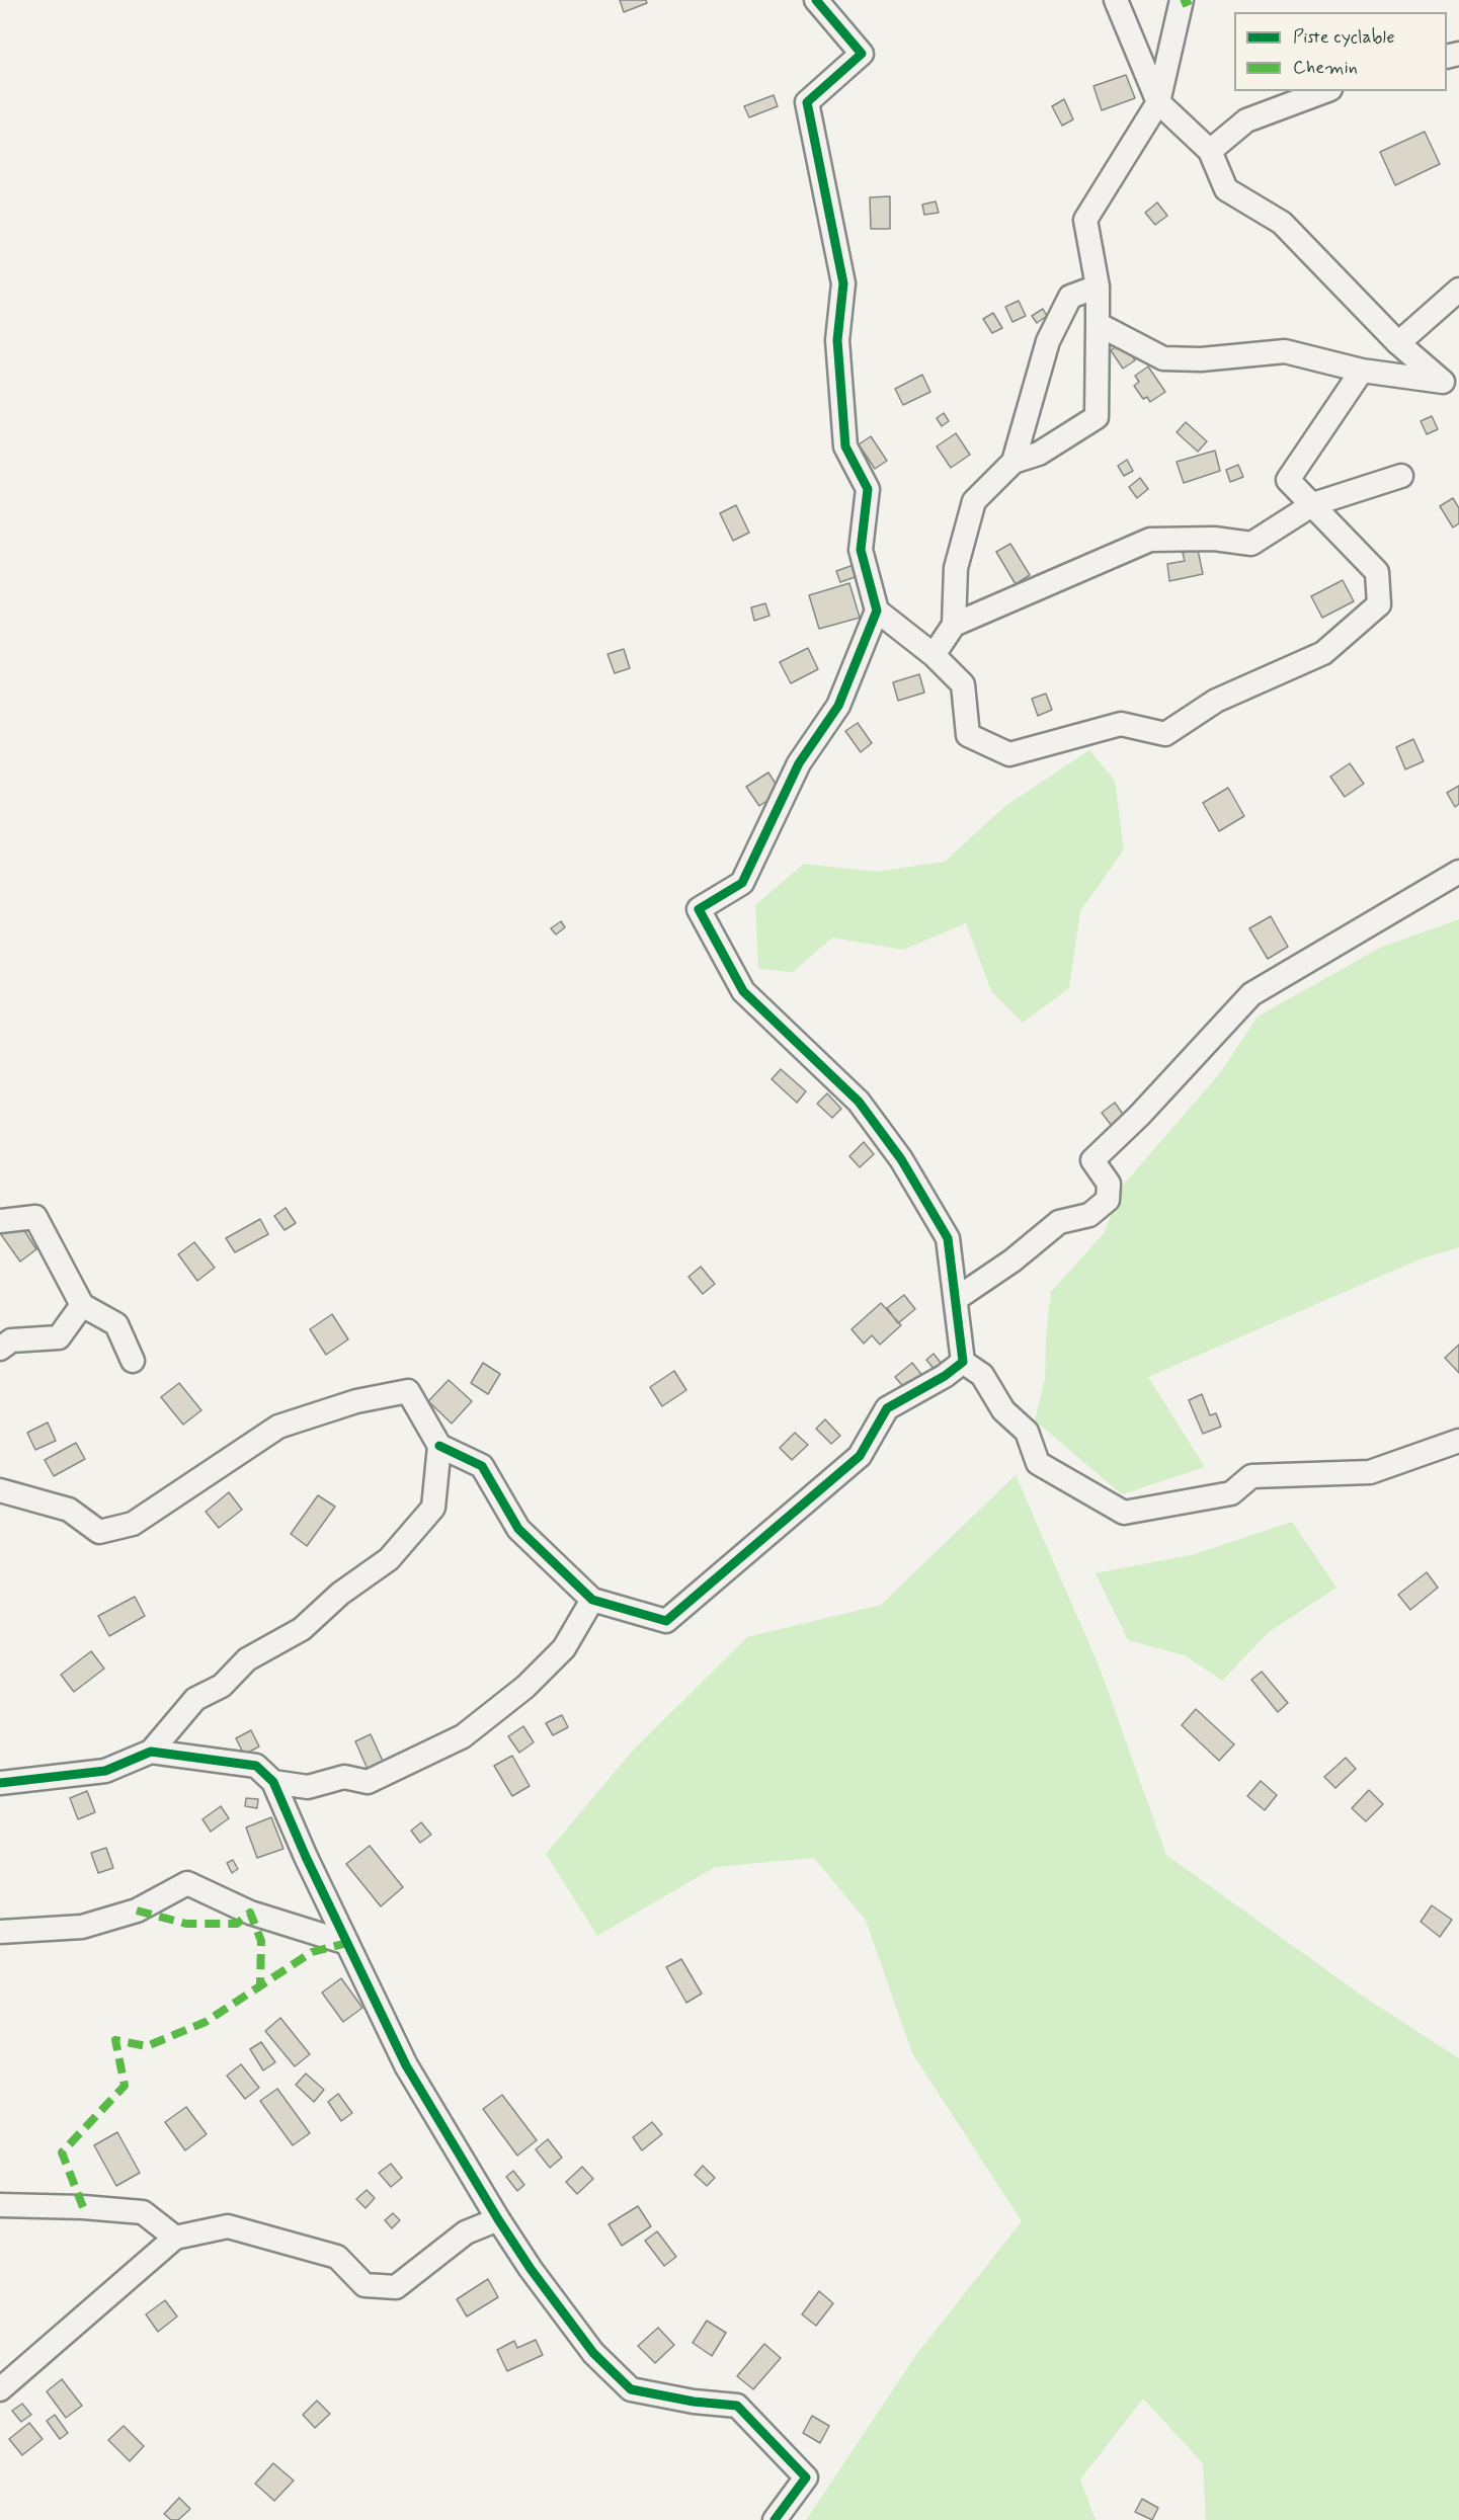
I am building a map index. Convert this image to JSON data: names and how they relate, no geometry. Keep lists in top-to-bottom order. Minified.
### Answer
{"legend":["Piste cyclable","Chemin"]}
